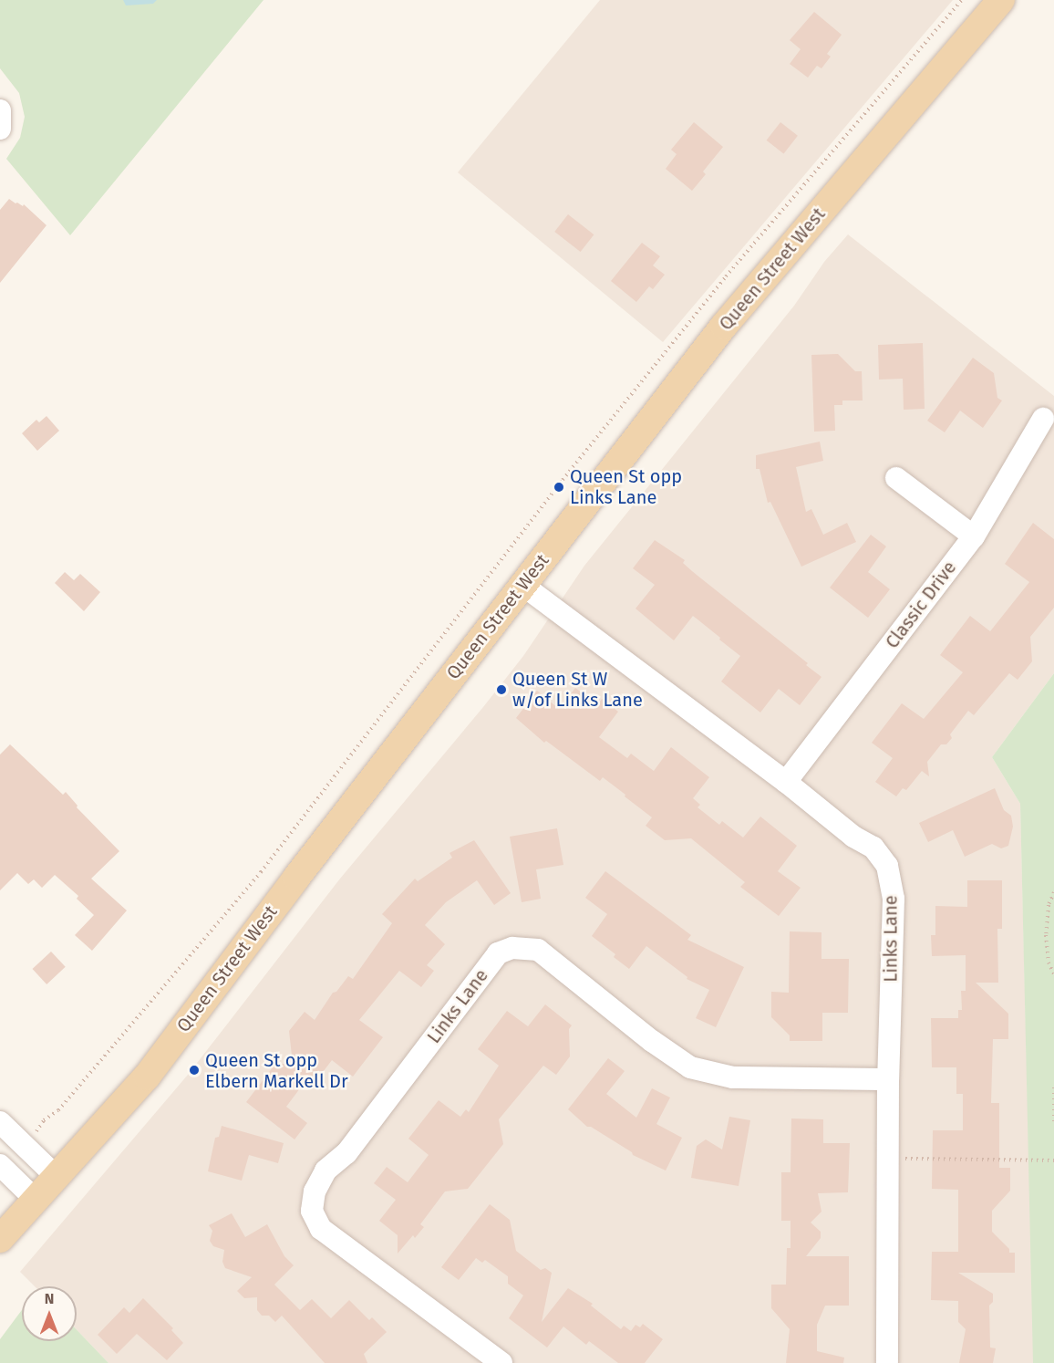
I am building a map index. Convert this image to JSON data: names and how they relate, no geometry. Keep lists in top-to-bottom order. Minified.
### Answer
{"streets":{"main road":["Queen Street West"],"street":["Classic Drive","Links Lane"]},"crossings":[["Queen Street West","Links Lane"],["Classic Drive","Links Lane"]],"places":["Queen St opp Links Lane","Queen St W w/of Links Lane","Queen St opp Elbern Markell Dr"],"north":"top"}
